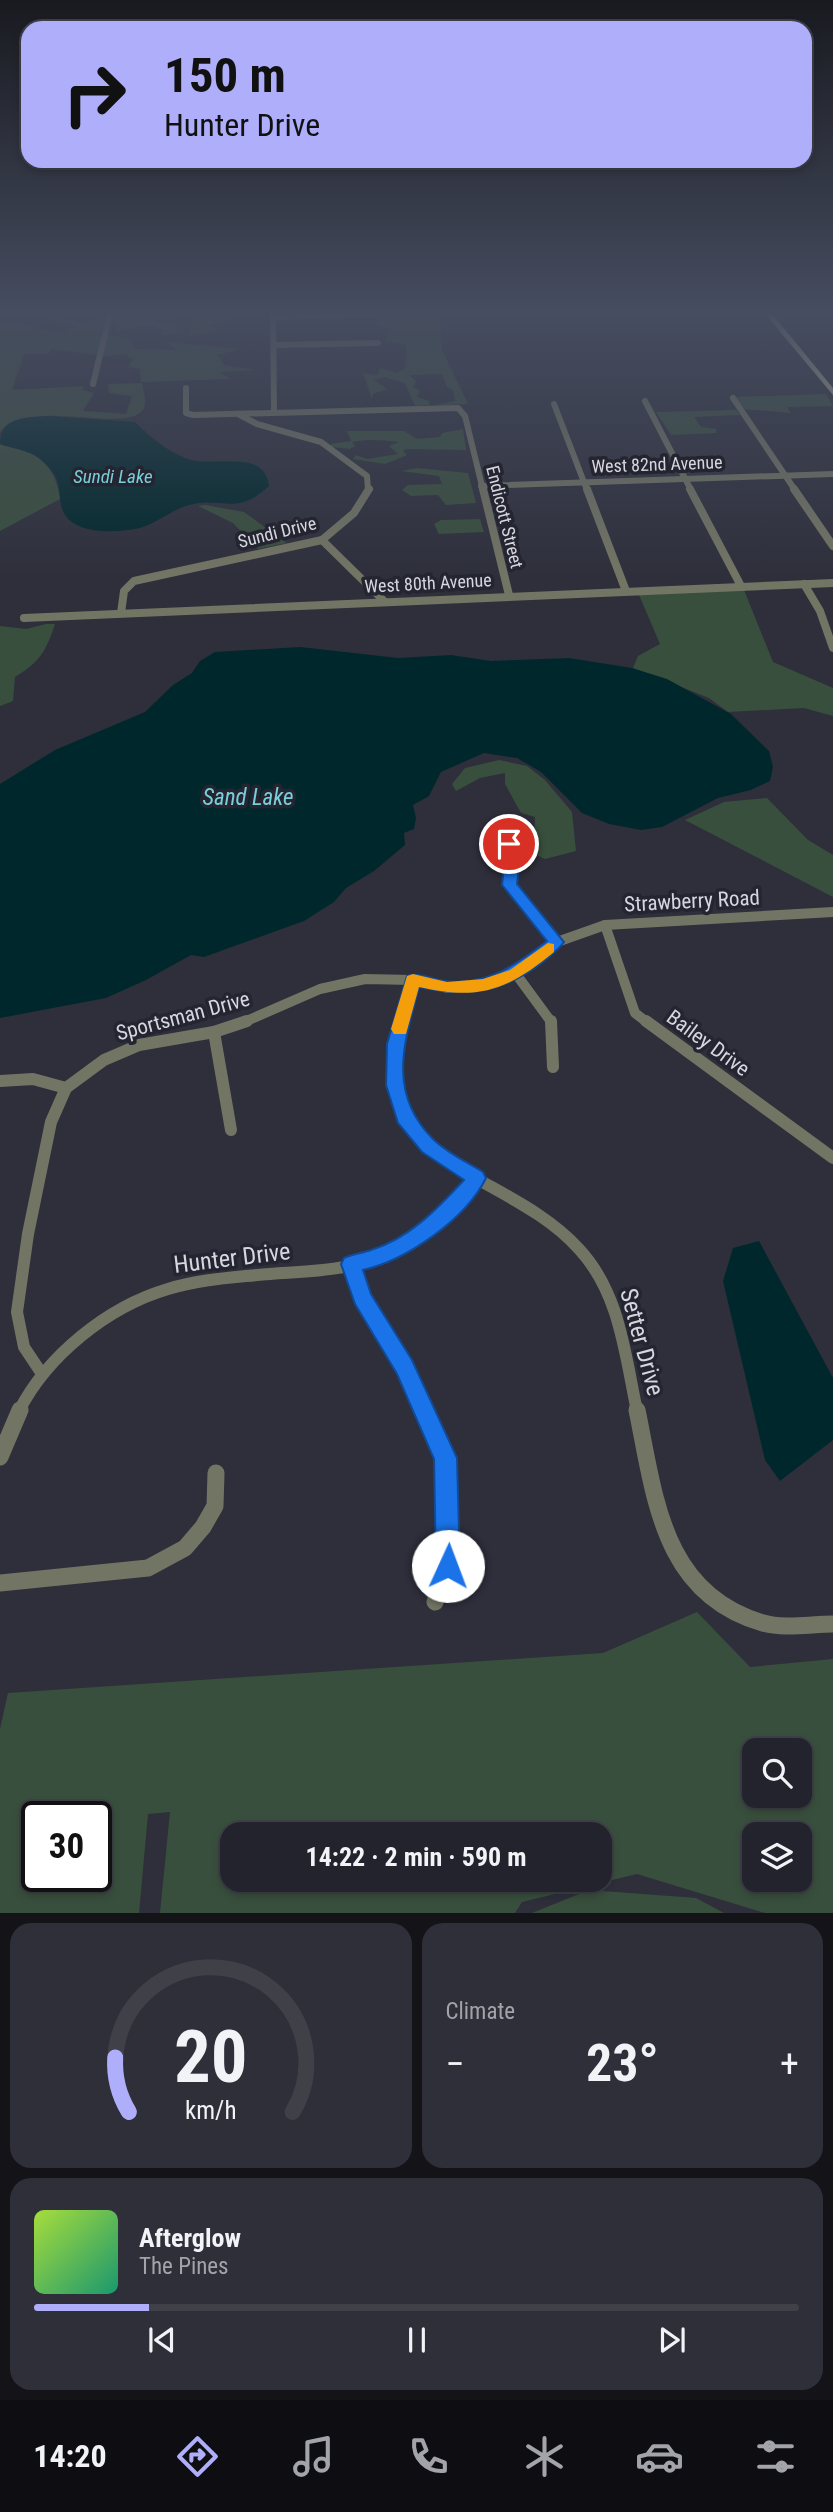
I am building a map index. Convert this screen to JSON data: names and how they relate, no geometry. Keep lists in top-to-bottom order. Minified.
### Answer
{"streets":{"street":["West 82nd Avenue","Endicott Street","Sundi Drive","West 80th Avenue","Strawberry Road","Sportsman Drive","Bailey Drive","Hunter Drive","Setter Drive"]},"crossings":[["West 82nd Avenue","Endicott Street"],["Endicott Street","West 80th Avenue"],["Sundi Drive","West 80th Avenue"],["Strawberry Road","Sportsman Drive"],["Strawberry Road","Bailey Drive"],["Sportsman Drive","Hunter Drive"],["Sportsman Drive","Setter Drive"],["Hunter Drive","Setter Drive"]],"water":["Sundi Lake","Sand Lake"],"page":{"turn":["150 m","Hunter Drive"],"limit":"30","trip":"14:22 · 2 min · 590 m","tile":"Climate","heat":["−","23°","+"],"song":["Afterglow","The Pines"],"tabs":"14:20","gauge":["20","km/h"]}}
